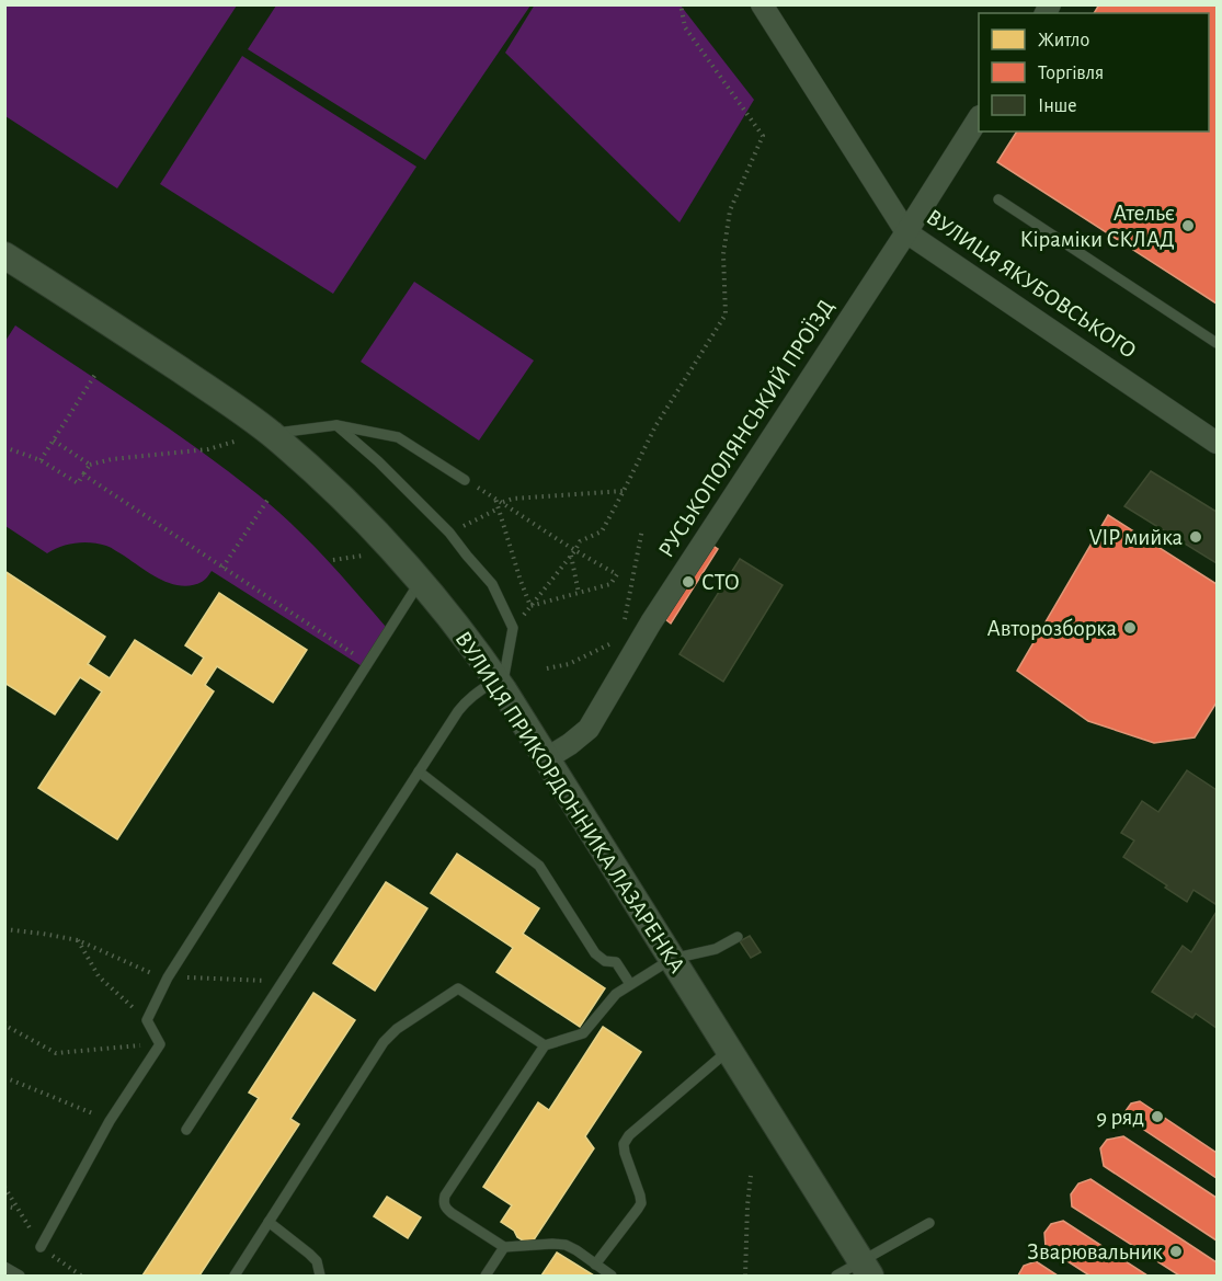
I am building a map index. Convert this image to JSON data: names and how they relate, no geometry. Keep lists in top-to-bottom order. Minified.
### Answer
{"streets":{"street":["ВУЛИЦЯ ЯКУБОВСЬКОГО","РУСЬКОПОЛЯНСЬКИЙ ПРОЇЗД","ВУЛИЦЯ ПРИКОРДОННИКА ЛАЗАРЕНКА"]},"crossings":[["ВУЛИЦЯ ЯКУБОВСЬКОГО","РУСЬКОПОЛЯНСЬКИЙ ПРОЇЗД"],["РУСЬКОПОЛЯНСЬКИЙ ПРОЇЗД","ВУЛИЦЯ ПРИКОРДОННИКА ЛАЗАРЕНКА"]],"places":["Ательє Кіраміки СКЛАД","VIP мийка","СТО","Авторозборка","9 ряд","Зварювальник"],"legend":["Житло","Торгівля","Інше"]}
